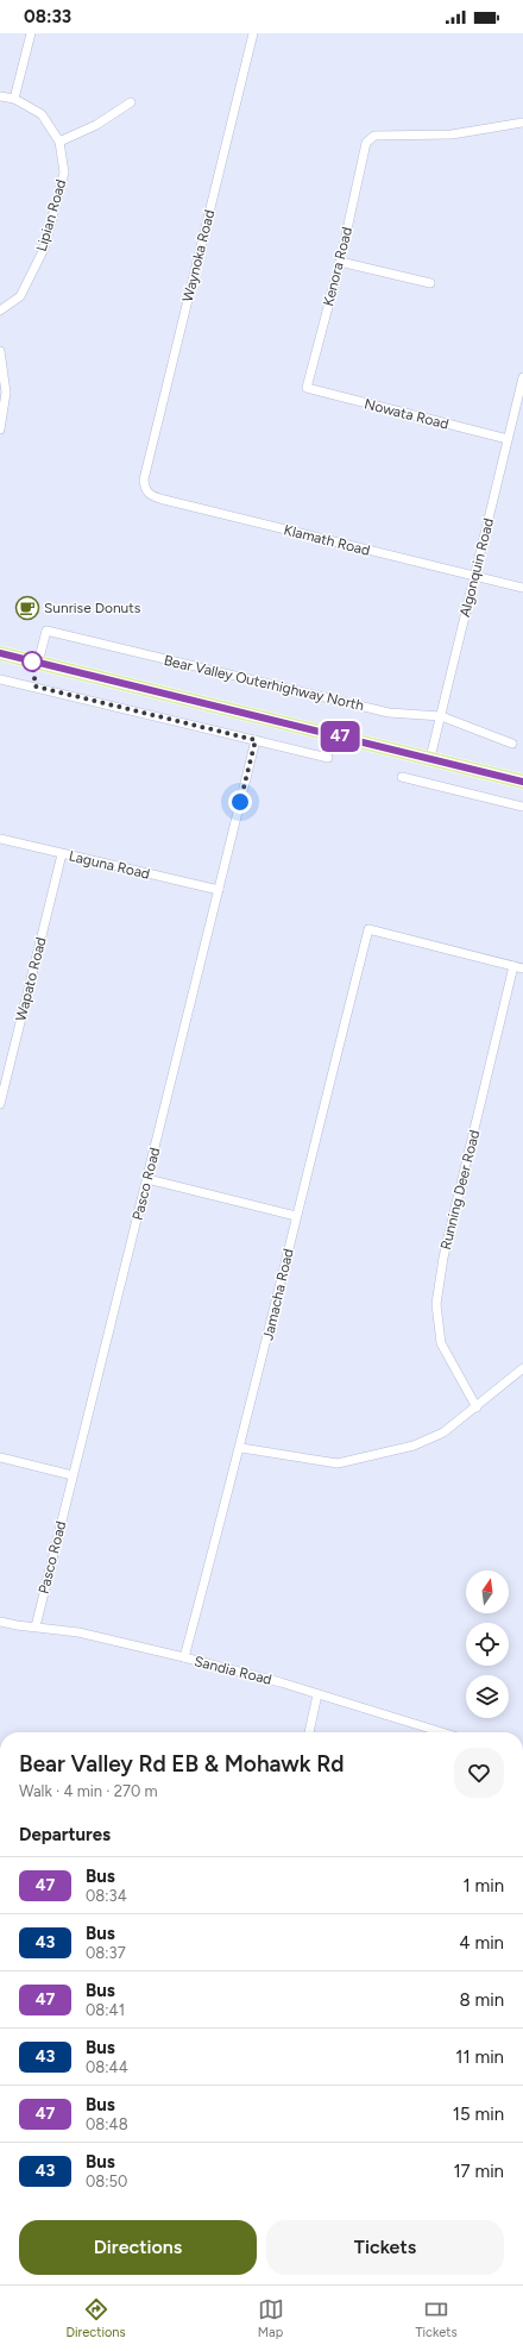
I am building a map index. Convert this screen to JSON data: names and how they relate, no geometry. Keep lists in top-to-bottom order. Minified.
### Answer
{"streets":{"street":["Lipian Road","Waynoka Road","Kenora Road","Nowata Road","Klamath Road","Algonquin Road","Bear Valley Outerhighway North","Laguna Road","Wapato Road","Pasco Road","Running Deer Road","Jamacha Road","Sandia Road"]},"crossings":[["Waynoka Road","Klamath Road"],["Kenora Road","Nowata Road"],["Nowata Road","Algonquin Road"],["Klamath Road","Algonquin Road"],["Algonquin Road","Bear Valley Outerhighway North"],["Laguna Road","Wapato Road"],["Laguna Road","Pasco Road"],["Pasco Road","Sandia Road"],["Running Deer Road","Jamacha Road"],["Jamacha Road","Sandia Road"]],"places":{"cafe":["Sunrise Donuts"]},"lines":["bus line 47"],"north":"top","page":{"status":"08:33","on_map":"47","heading":[["Bear Valley Rd EB & Mohawk Rd","Walk · 4 min · 270 m"],"Departures"],"list":[{"mark":"47","name":"Bus","note":"08:34","value":"1 min"},{"mark":"43","name":"Bus","note":"08:37","value":"4 min"},{"mark":"47","name":"Bus","note":"08:41","value":"8 min"},{"mark":"43","name":"Bus","note":"08:44","value":"11 min"},{"mark":"47","name":"Bus","note":"08:48","value":"15 min"},{"mark":"43","name":"Bus","note":"08:50","value":"17 min"}],"buttons":["Directions","Tickets"],"tabs":["Directions","Map","Tickets"]}}
